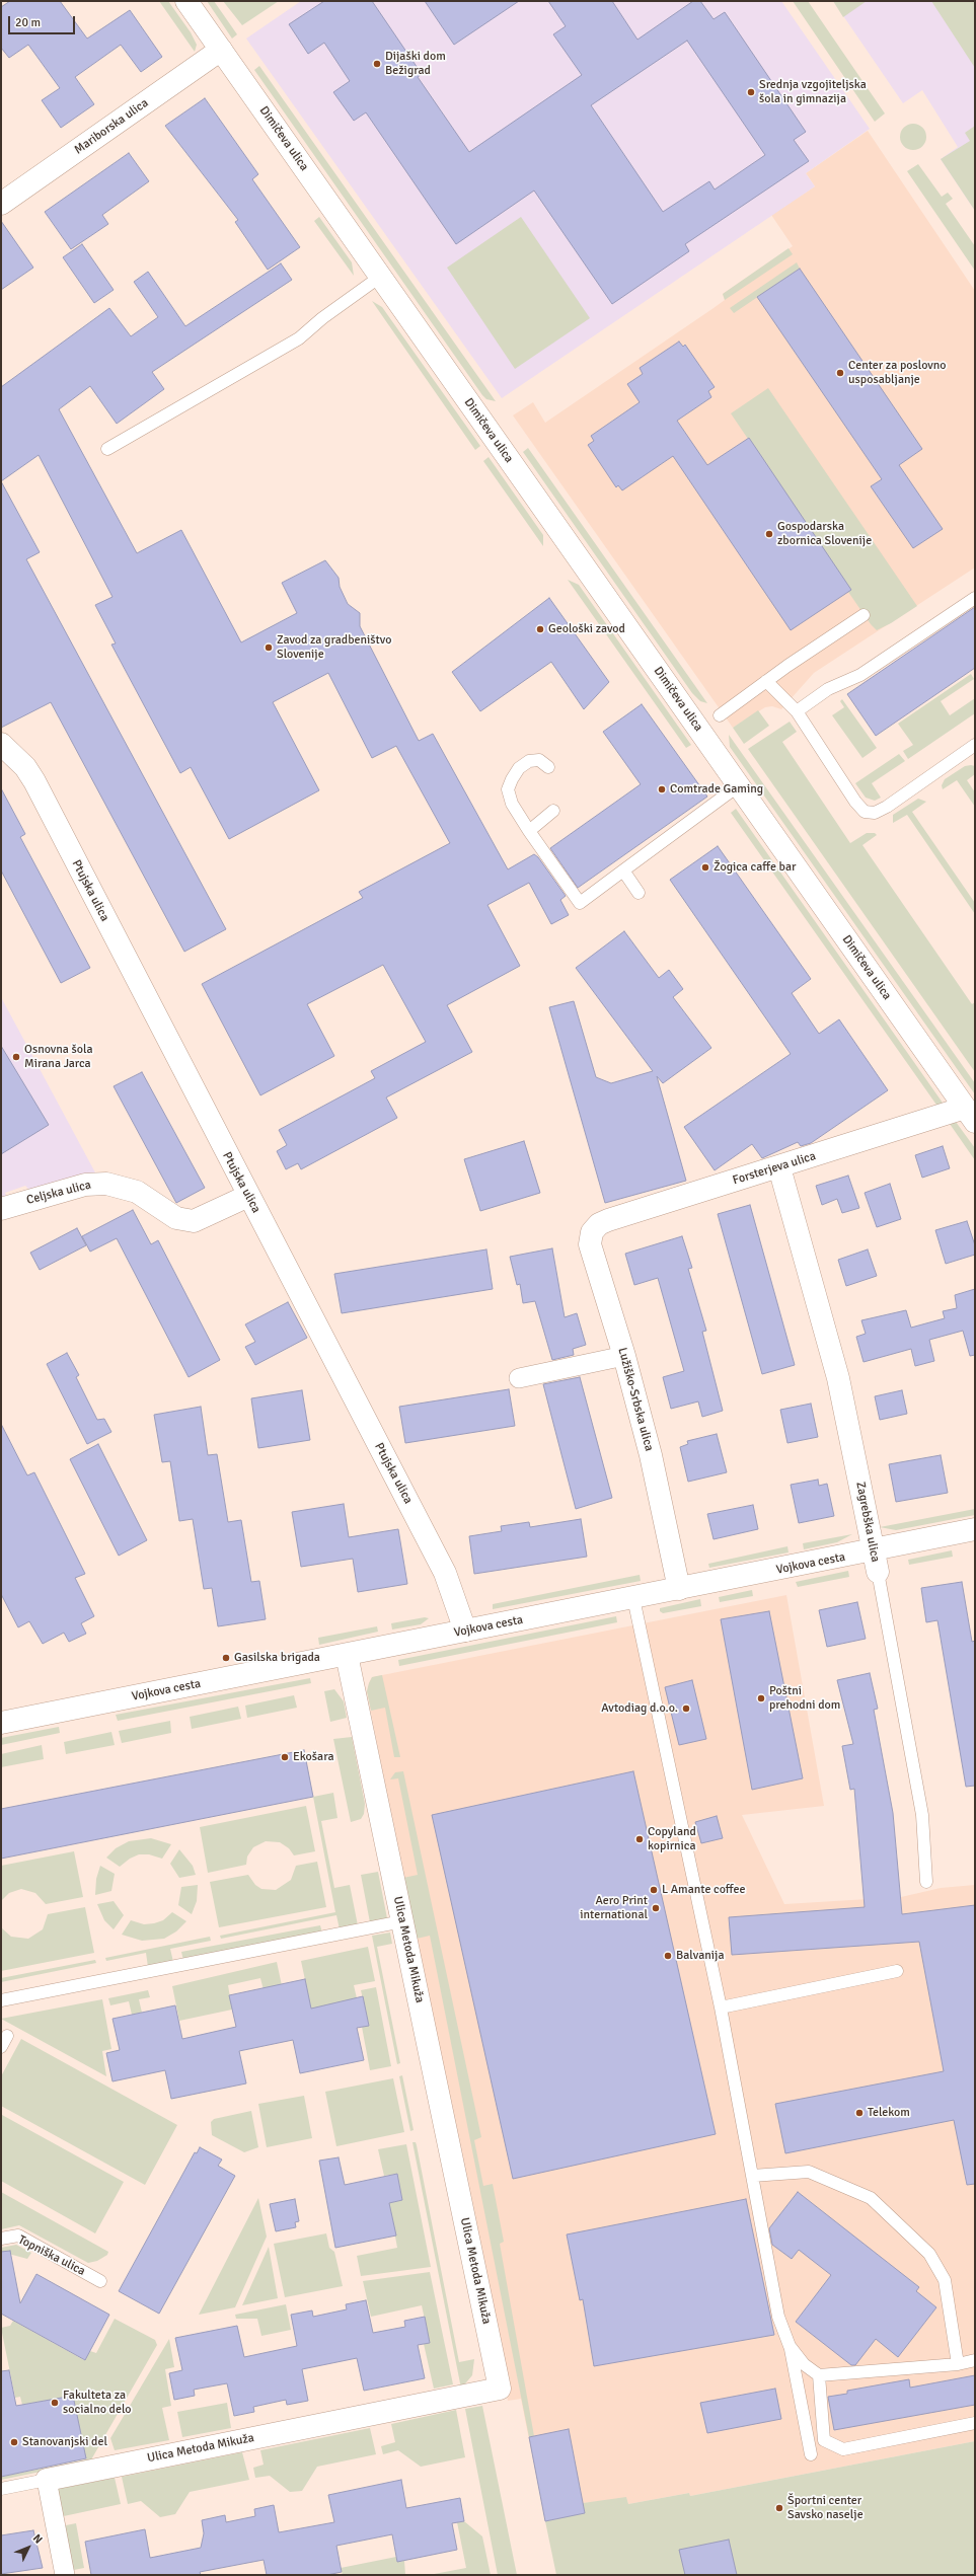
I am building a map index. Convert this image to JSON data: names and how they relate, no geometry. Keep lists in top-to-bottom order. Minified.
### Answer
{"streets":{"street":["Mariborska ulica","Dimičeva ulica","Ptujska ulica","Forsterjeva ulica","Celjska ulica","Lužiško-Srbska ulica","Zagrebška ulica","Vojkova cesta","Ulica Metoda Mikuža"],"lane":["Topniška ulica"]},"crossings":[["Mariborska ulica","Dimičeva ulica"],["Dimičeva ulica","Forsterjeva ulica"],["Ptujska ulica","Celjska ulica"],["Ptujska ulica","Vojkova cesta"],["Forsterjeva ulica","Lužiško-Srbska ulica"],["Forsterjeva ulica","Zagrebška ulica"],["Lužiško-Srbska ulica","Vojkova cesta"],["Zagrebška ulica","Vojkova cesta"],["Vojkova cesta","Ulica Metoda Mikuža"]],"places":["Dijaški dom Bežigrad","Srednja vzgojiteljska šola in gimnazija","Center za poslovno usposabljanje","Gospodarska zbornica Slovenije","Geološki zavod","Zavod za gradbeništvo Slovenije","Comtrade Gaming","Žogica caffe bar","Osnovna šola Mirana Jarca","Gasilska brigada","Poštni prehodni dom","Avtodiag d.o.o.","Ekošara","Copyland kopirnica","L Amante coffee","Aero Print international","Balvanija","Telekom","Fakulteta za socialno delo","Stanovanjski del","Športni center Savsko naselje"],"scale_bar":"20 m","north":"top right"}
